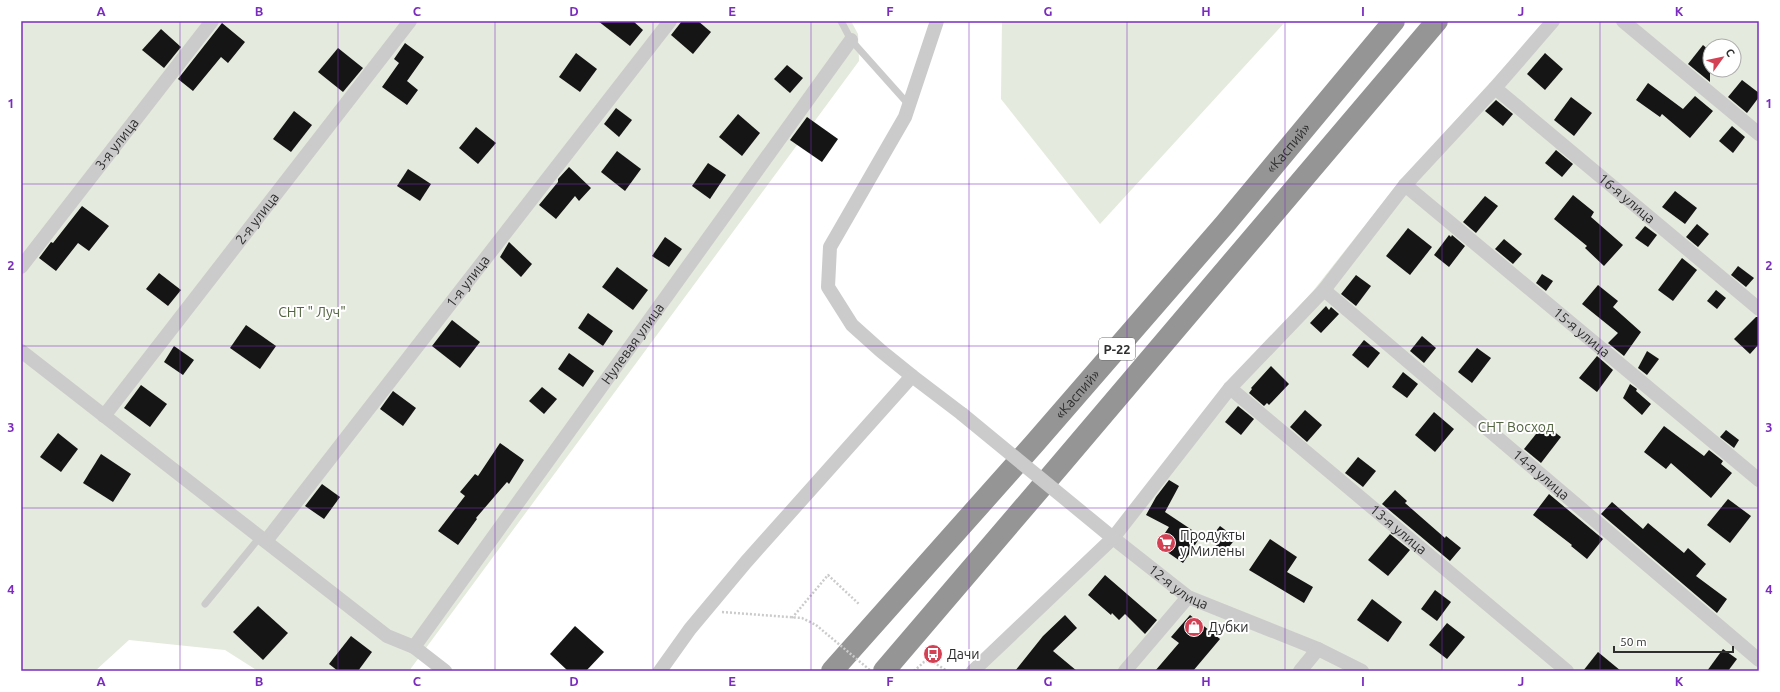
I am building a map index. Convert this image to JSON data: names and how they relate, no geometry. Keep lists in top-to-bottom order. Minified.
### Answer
{"streets":{"highway":["«Каспий»","Р-22"],"street":["3-я улица","16-я улица","2-я улица","1-я улица","15-я улица","Нулевая улица","14-я улица","13-я улица","12-я улица"]},"parks":["СНТ \" Луч\"","СНТ Восход"],"places":{"supermarket":["Продукты у Милены"],"shop":["Дубки"],"bus stop":["Дачи"]},"scale_bar":"50 m","north":"top right","grid":{"columns":["A","B","C","D","E","F","G","H","I","J","K"],"rows":["1","2","3","4"]}}
